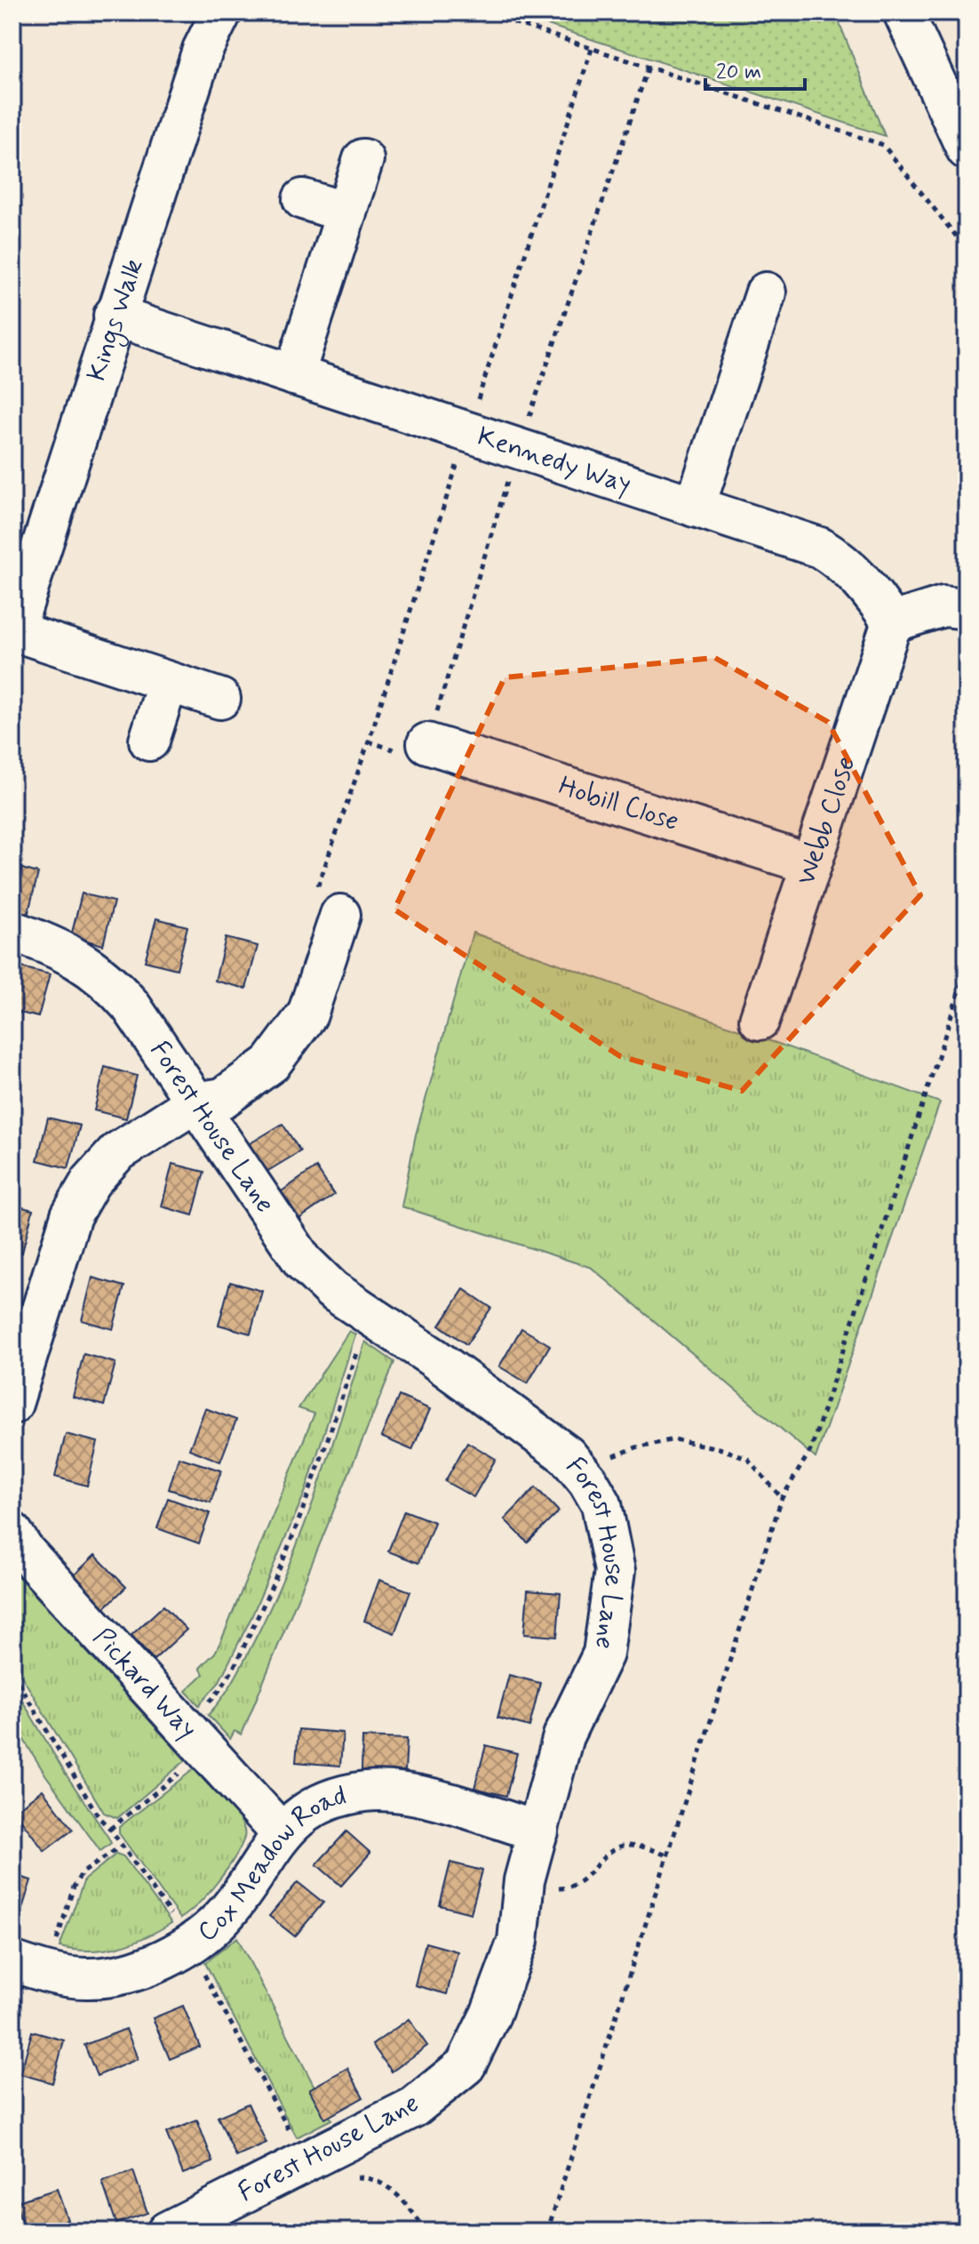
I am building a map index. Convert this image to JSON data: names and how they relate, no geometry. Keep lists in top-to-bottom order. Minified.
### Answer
{"streets":{"street":["Kings Walk","Kennedy Way","Hobill Close","Webb Close","Forest House Lane","Pickard Way","Cox Meadow Road"]},"crossings":[["Kings Walk","Kennedy Way"],["Kennedy Way","Webb Close"],["Hobill Close","Webb Close"],["Forest House Lane","Cox Meadow Road"],["Pickard Way","Cox Meadow Road"]],"scale_bar":"20 m"}
